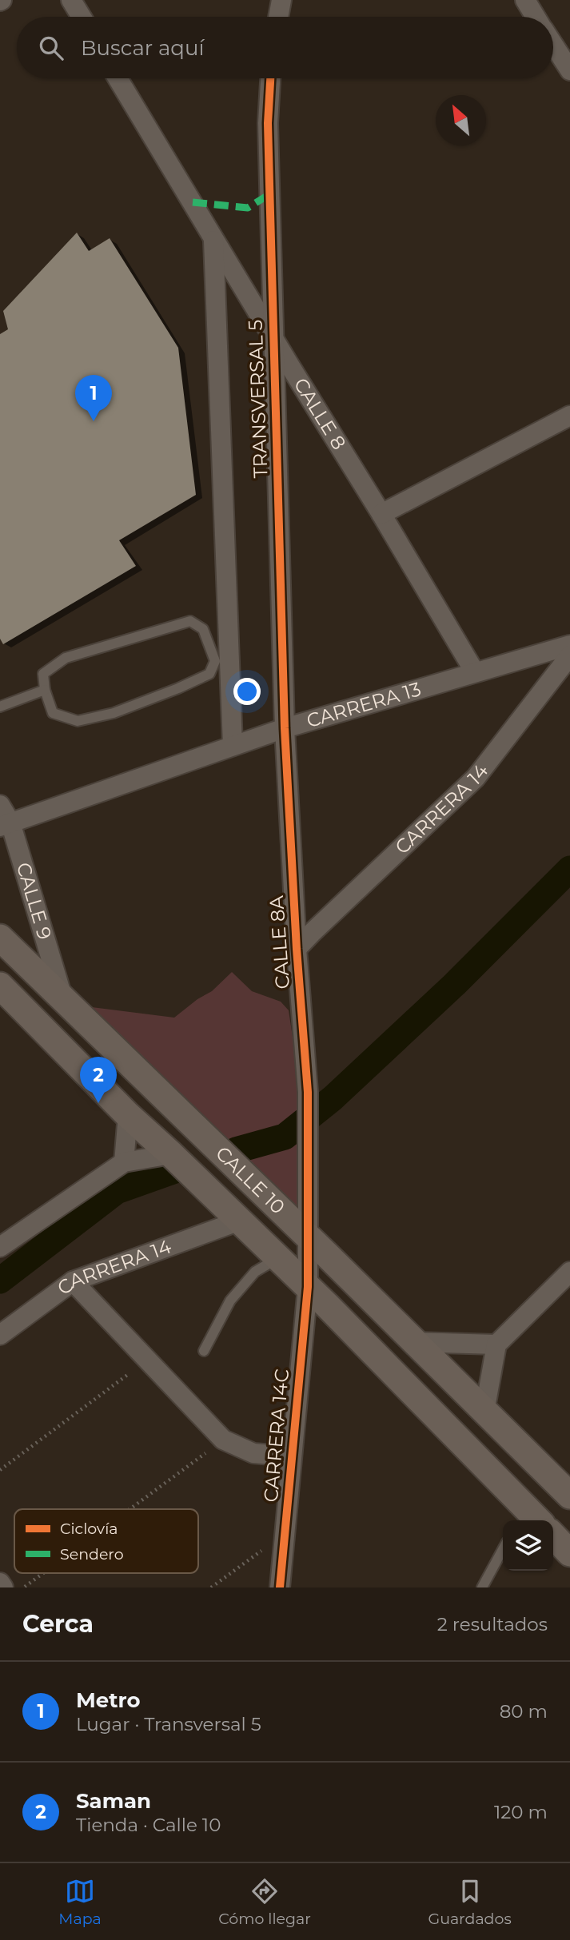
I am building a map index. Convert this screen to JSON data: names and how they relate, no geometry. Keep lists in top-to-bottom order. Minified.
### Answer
{"streets":{"main road":["CALLE 10"],"street":["TRANSVERSAL 5","CALLE 8","CARRERA 13","CARRERA 14","CALLE 9","CALLE 8A","CARRERA 14C"]},"crossings":[["TRANSVERSAL 5","CALLE 8"],["TRANSVERSAL 5","CARRERA 13"],["TRANSVERSAL 5","CALLE 8A"],["CALLE 8","CARRERA 13"],["CARRERA 13","CALLE 9"],["CARRERA 13","CALLE 8A"],["CARRERA 14","CALLE 8A"],["CARRERA 14","CALLE 10"],["CALLE 9","CALLE 10"],["CALLE 8A","CALLE 10"],["CALLE 10","CARRERA 14C"]],"legend":["Ciclovía","Sendero"],"north":"top left","page":{"search":"Buscar aquí","pins":["1","2"],"heading":["Cerca","2 resultados"],"list":[{"mark":"1","name":"Metro","note":"Lugar · Transversal 5","value":"80 m"},{"mark":"2","name":"Saman","note":"Tienda · Calle 10","value":"120 m"}],"nav":["Mapa","Cómo llegar","Guardados"]}}
